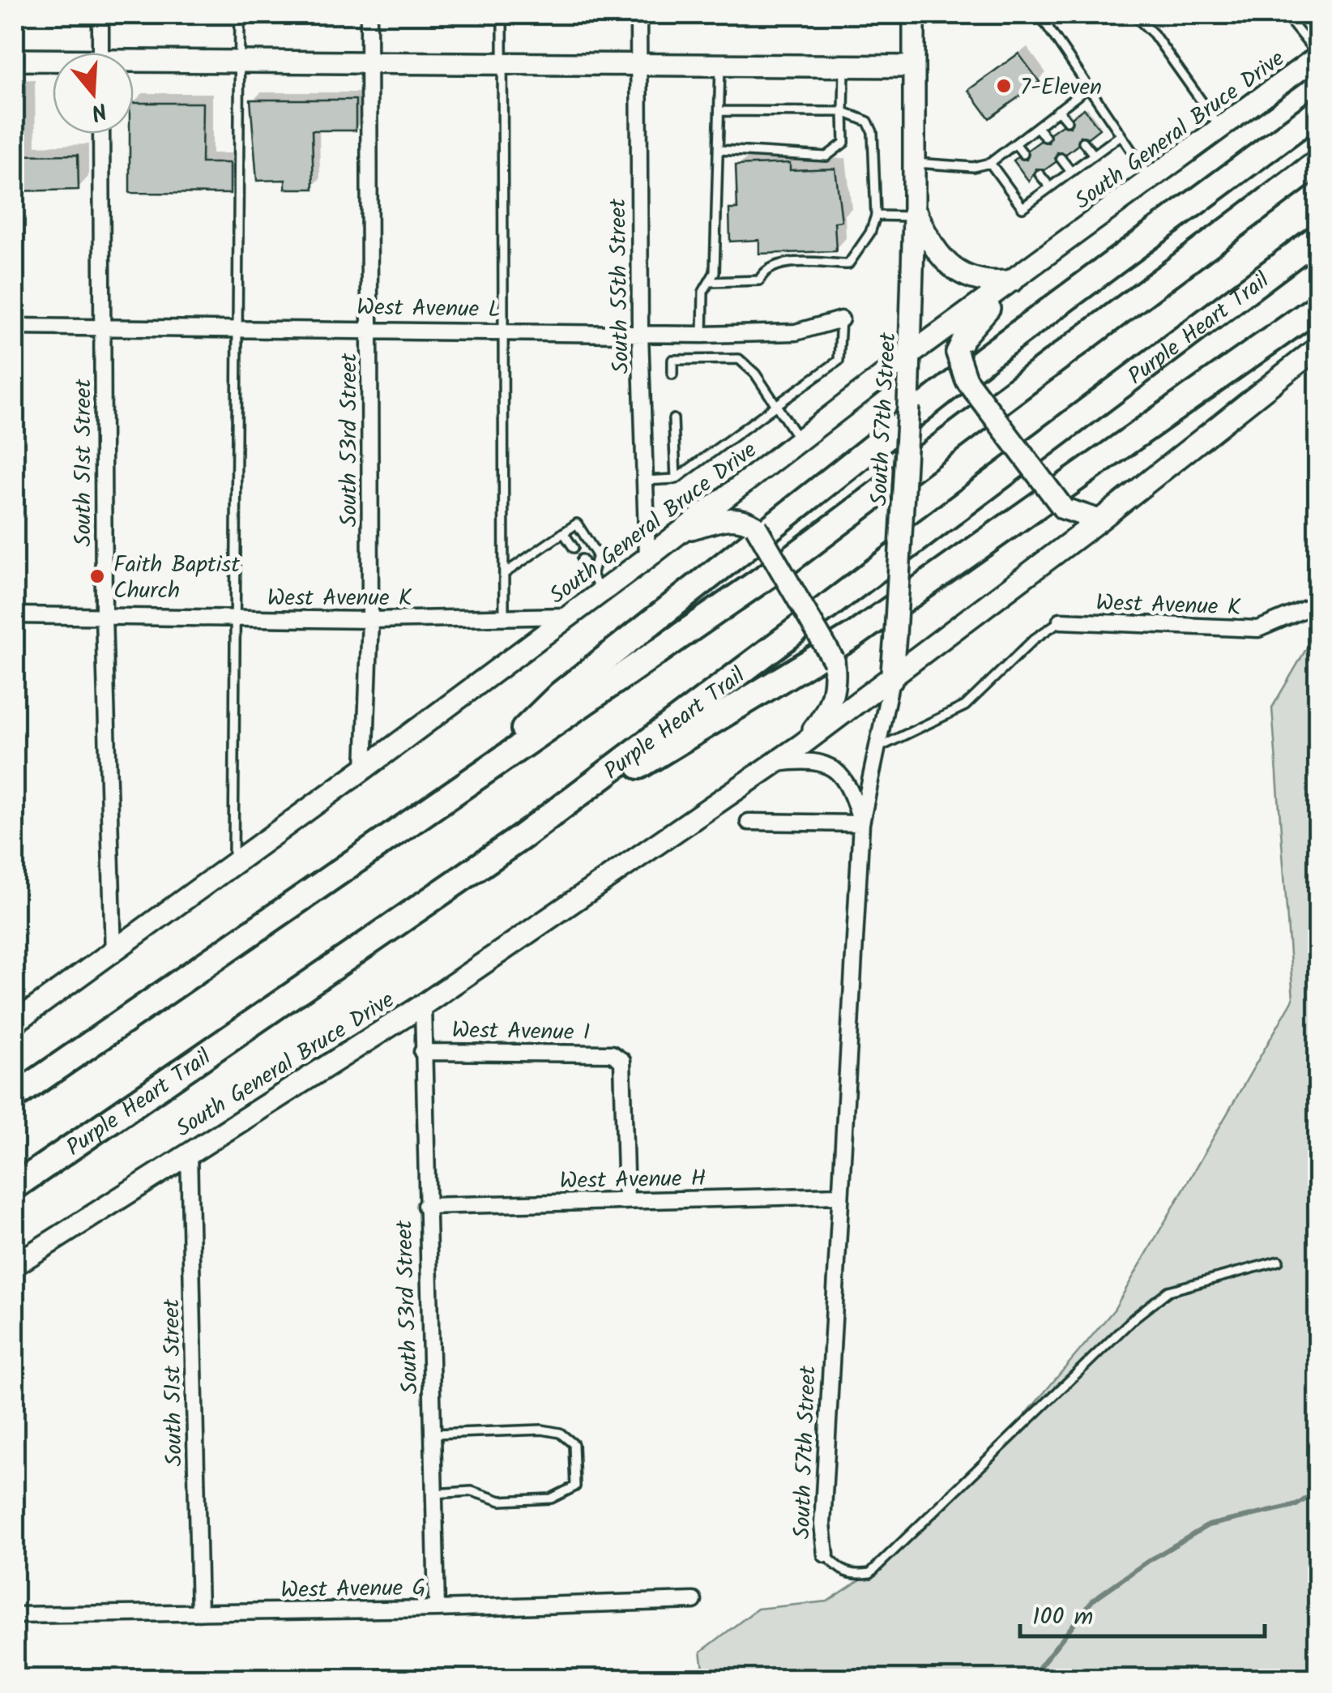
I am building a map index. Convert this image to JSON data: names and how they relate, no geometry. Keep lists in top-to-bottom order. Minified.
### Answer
{"streets":{"highway":["Purple Heart Trail"],"main road":["South General Bruce Drive","South 57th Street"],"street":["South 55th Street","West Avenue L","South 53rd Street","South 51st Street","West Avenue K","West Avenue I","West Avenue H","West Avenue G"]},"crossings":[["South General Bruce Drive","South 55th Street"],["South General Bruce Drive","South 57th Street"],["South General Bruce Drive","South 53rd Street"],["South General Bruce Drive","South 51st Street"],["South General Bruce Drive","West Avenue K"],["South 55th Street","West Avenue L"],["West Avenue L","South 53rd Street"],["West Avenue L","South 51st Street"],["South 57th Street","West Avenue H"],["South 53rd Street","West Avenue K"],["South 53rd Street","West Avenue I"],["South 53rd Street","West Avenue H"],["South 53rd Street","West Avenue G"],["South 51st Street","West Avenue K"],["South 51st Street","West Avenue G"],["West Avenue I","West Avenue H"]],"places":["7-Eleven","Faith Baptist Church"],"scale_bar":"100 m","north":"bottom"}
